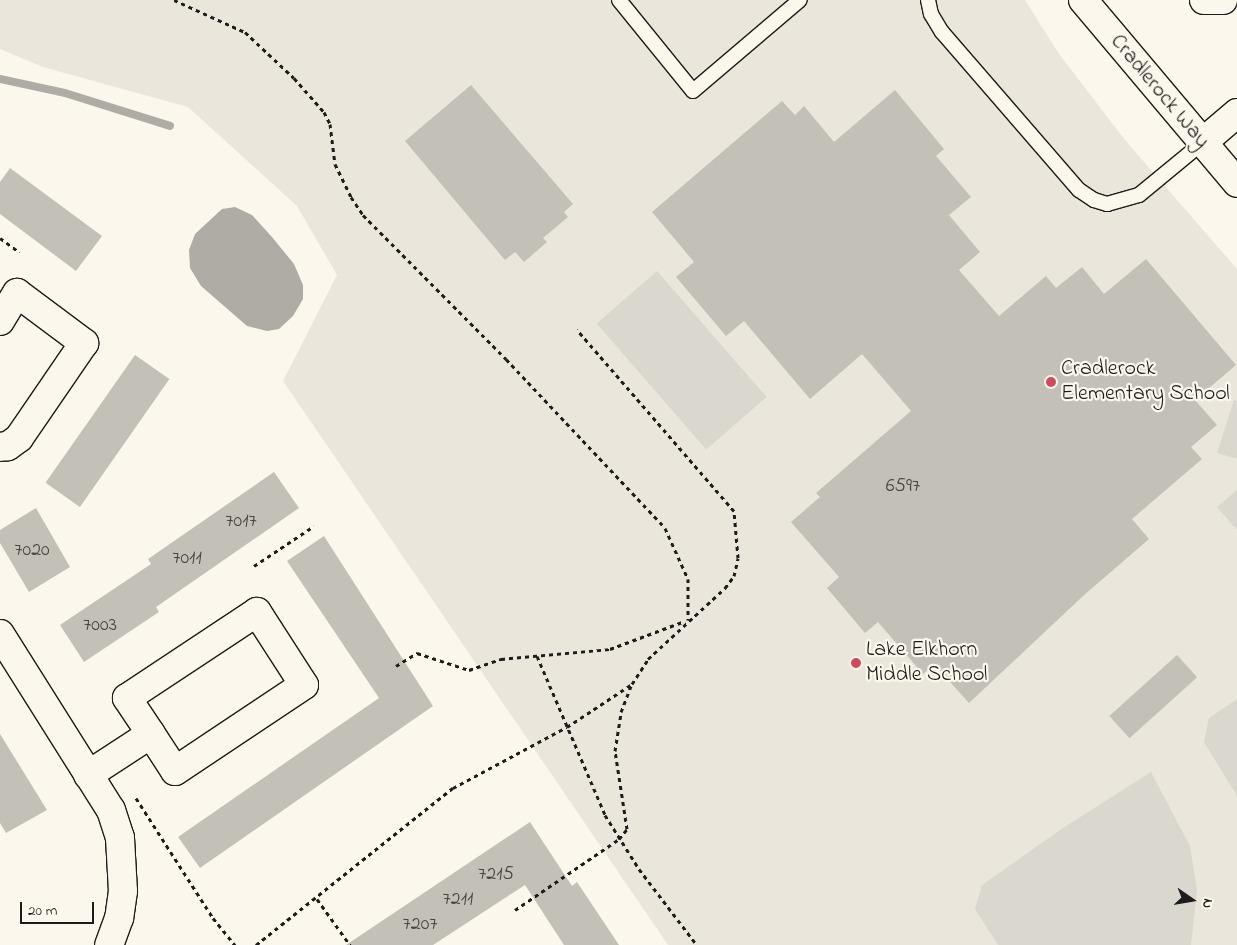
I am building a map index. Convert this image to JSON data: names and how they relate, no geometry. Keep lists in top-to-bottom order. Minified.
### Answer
{"streets":{"street":["Cradlerock Way"]},"places":["Cradlerock Elementary School","Lake Elkhorn Middle School"],"house_numbers":["6597","7017","7020","7011","7003","7215","7211","7207"],"scale_bar":"20 m","north":"right"}
